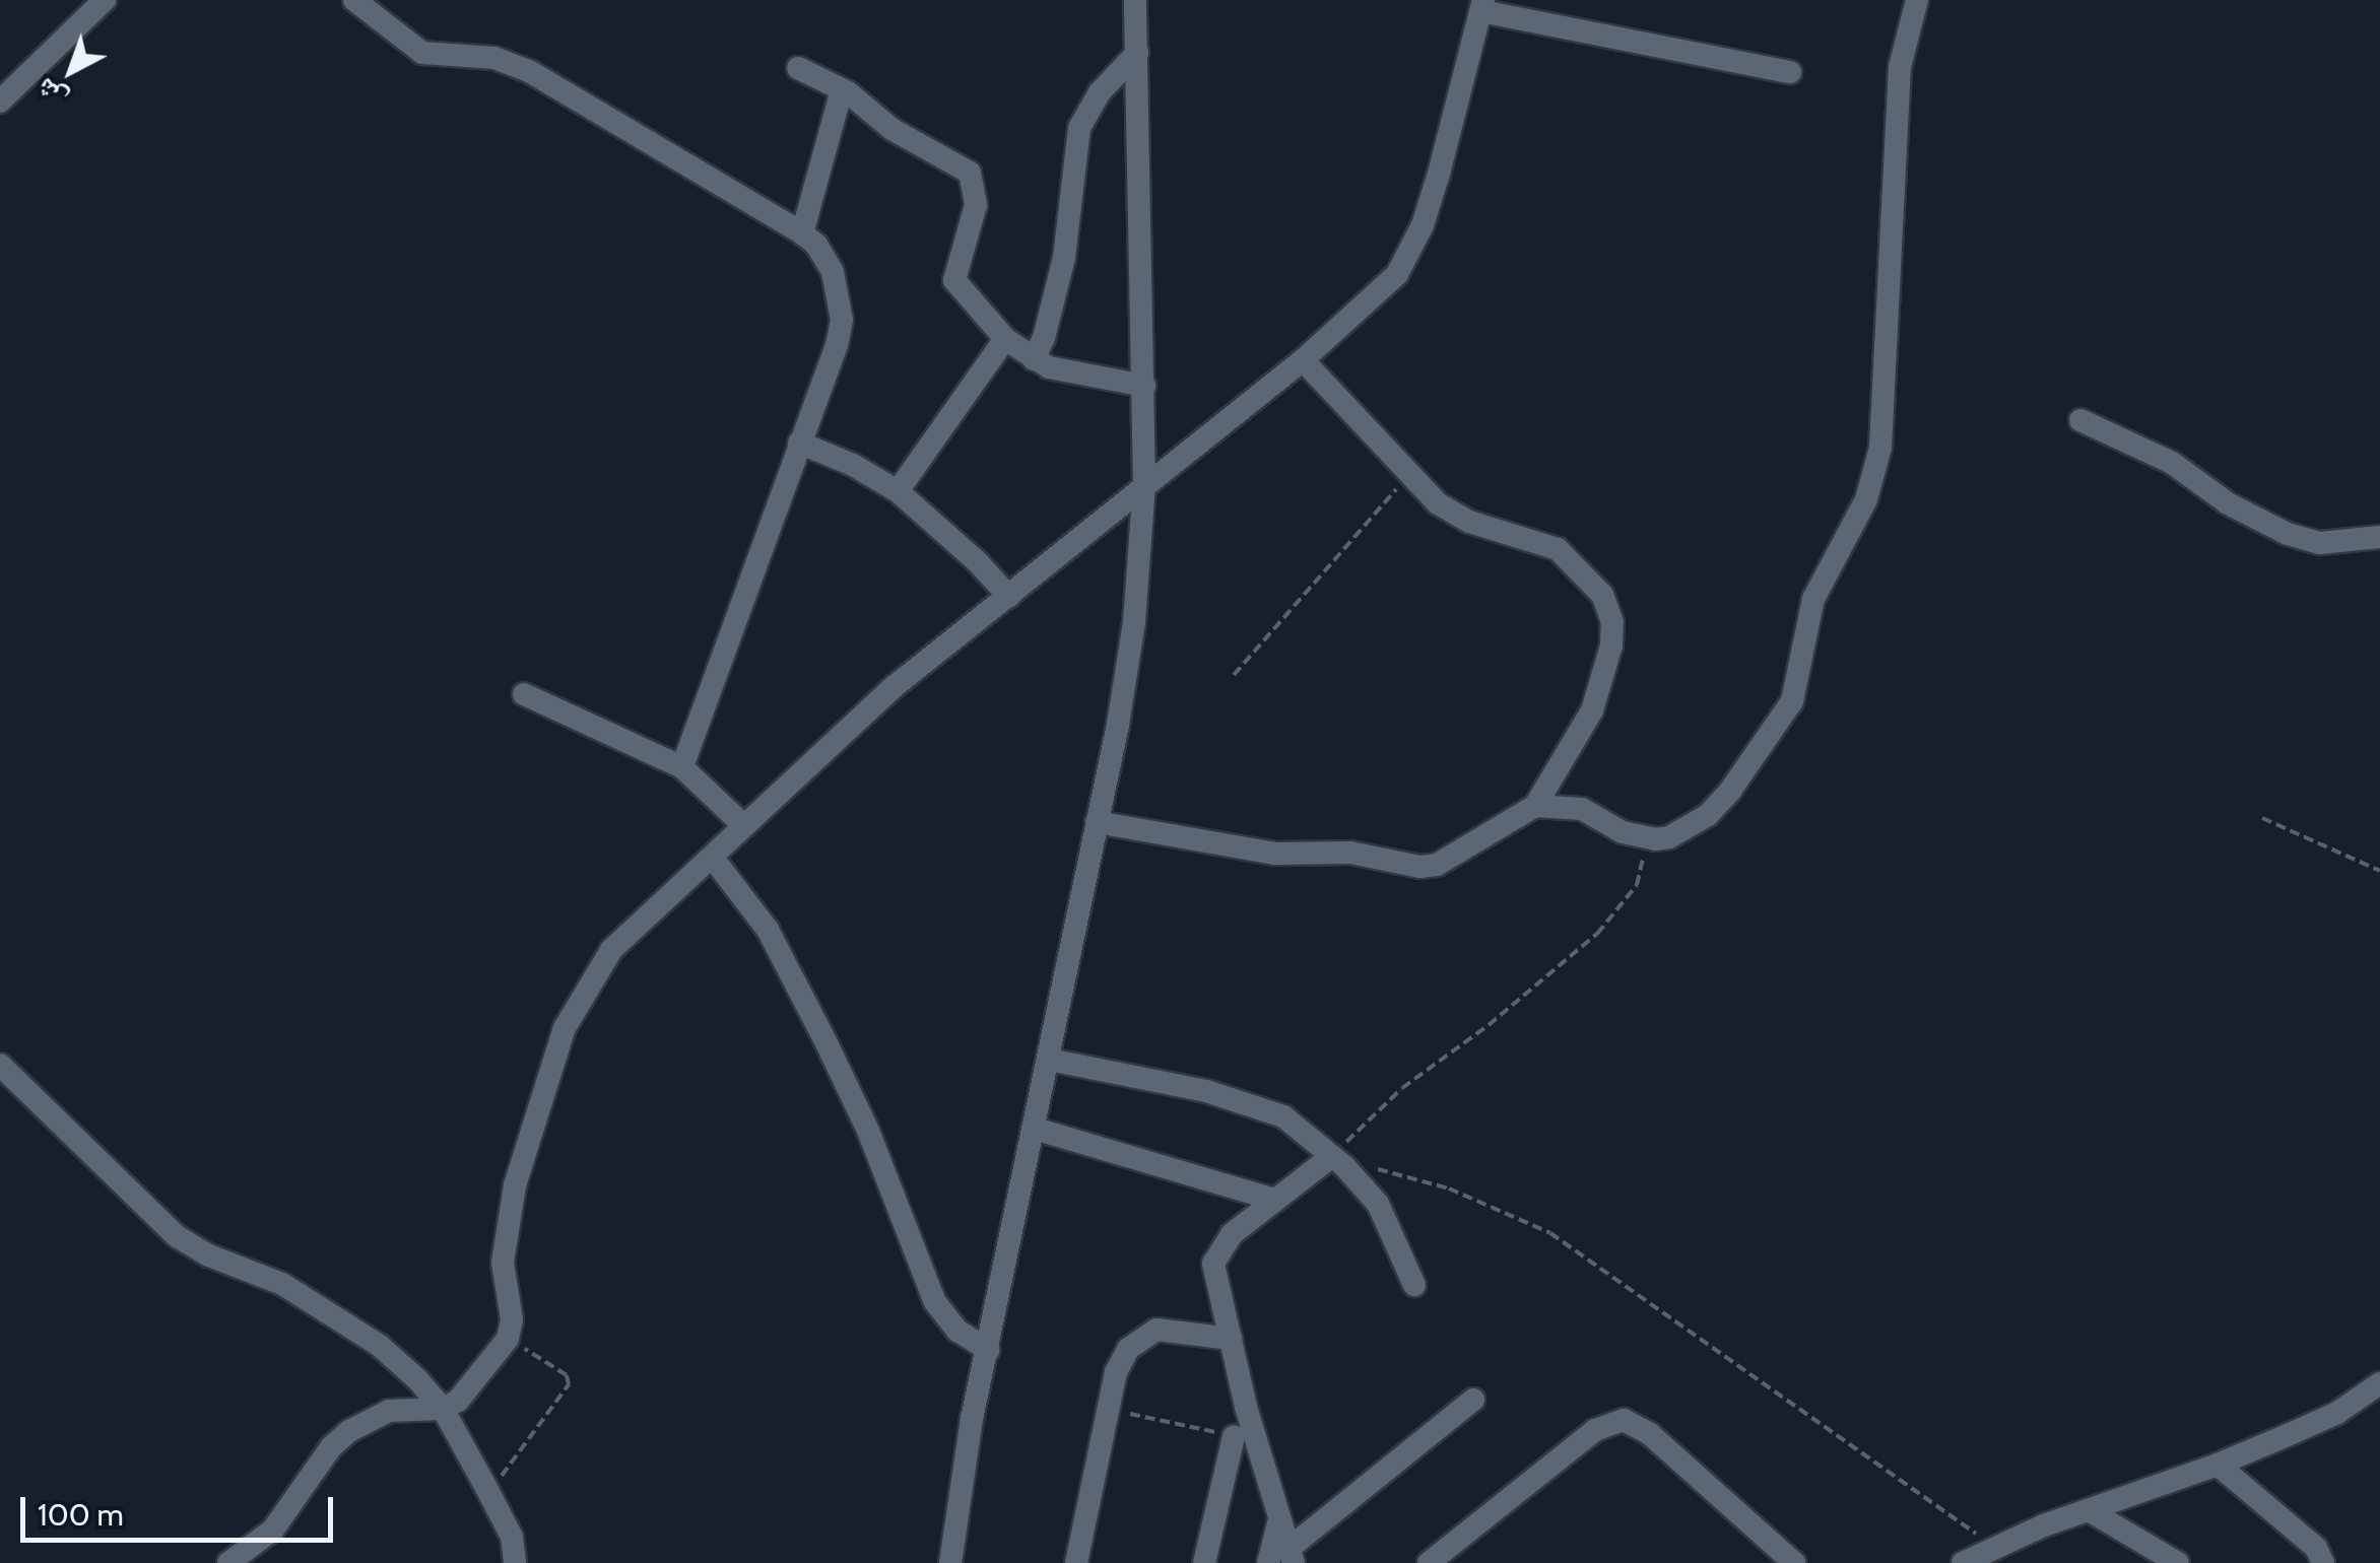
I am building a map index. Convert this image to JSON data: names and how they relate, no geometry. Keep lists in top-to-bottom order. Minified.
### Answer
{"scale_bar":"100 m","north":"bottom left"}
